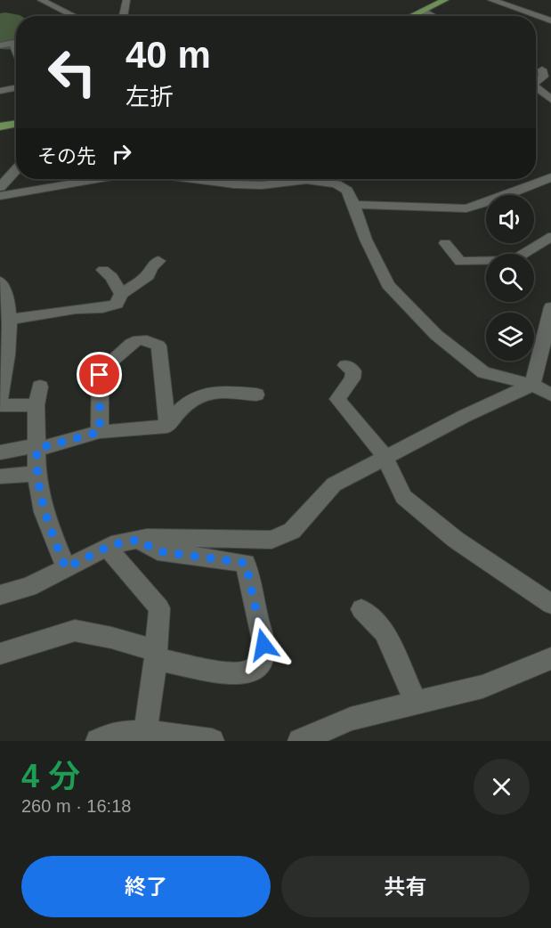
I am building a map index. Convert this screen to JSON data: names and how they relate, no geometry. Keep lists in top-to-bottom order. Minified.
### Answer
{"page":{"turn":["40 m","左折"],"then":"その先","heading":["4 分","260 m · 16:18"],"buttons":["終了","共有"]}}
